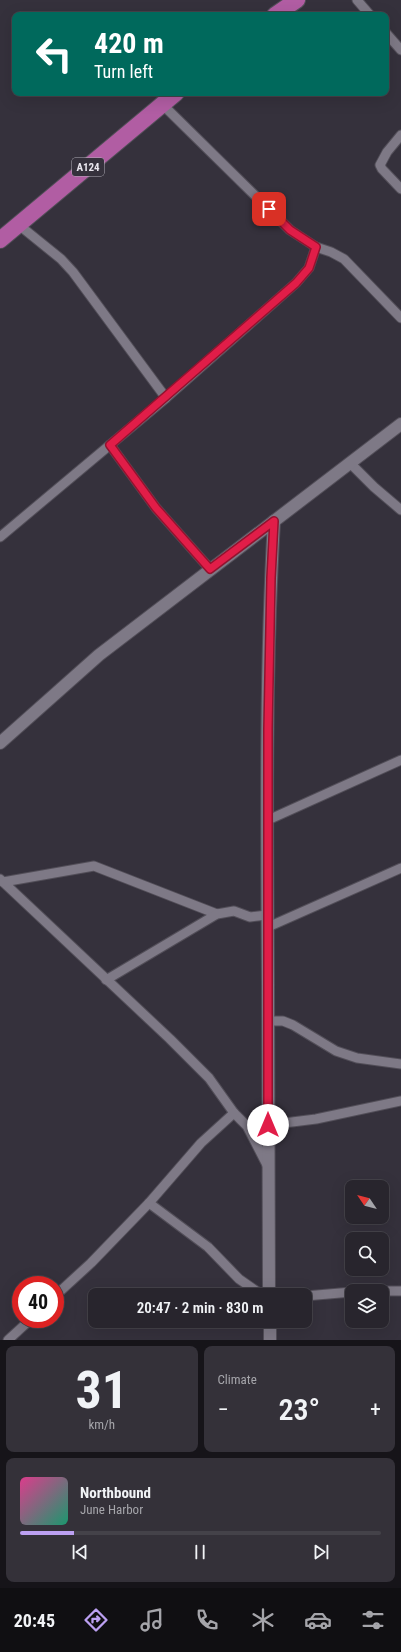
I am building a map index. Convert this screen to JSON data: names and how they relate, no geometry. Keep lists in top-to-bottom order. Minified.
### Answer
{"streets":{"highway":["A124"]},"north":"top left","page":{"turn":["420 m","Turn left"],"limit":"40","trip":"20:47 · 2 min · 830 m","tile":[["31","km/h"],"Climate"],"heat":["−","23°","+"],"song":["Northbound","June Harbor"],"tabs":"20:45"}}
